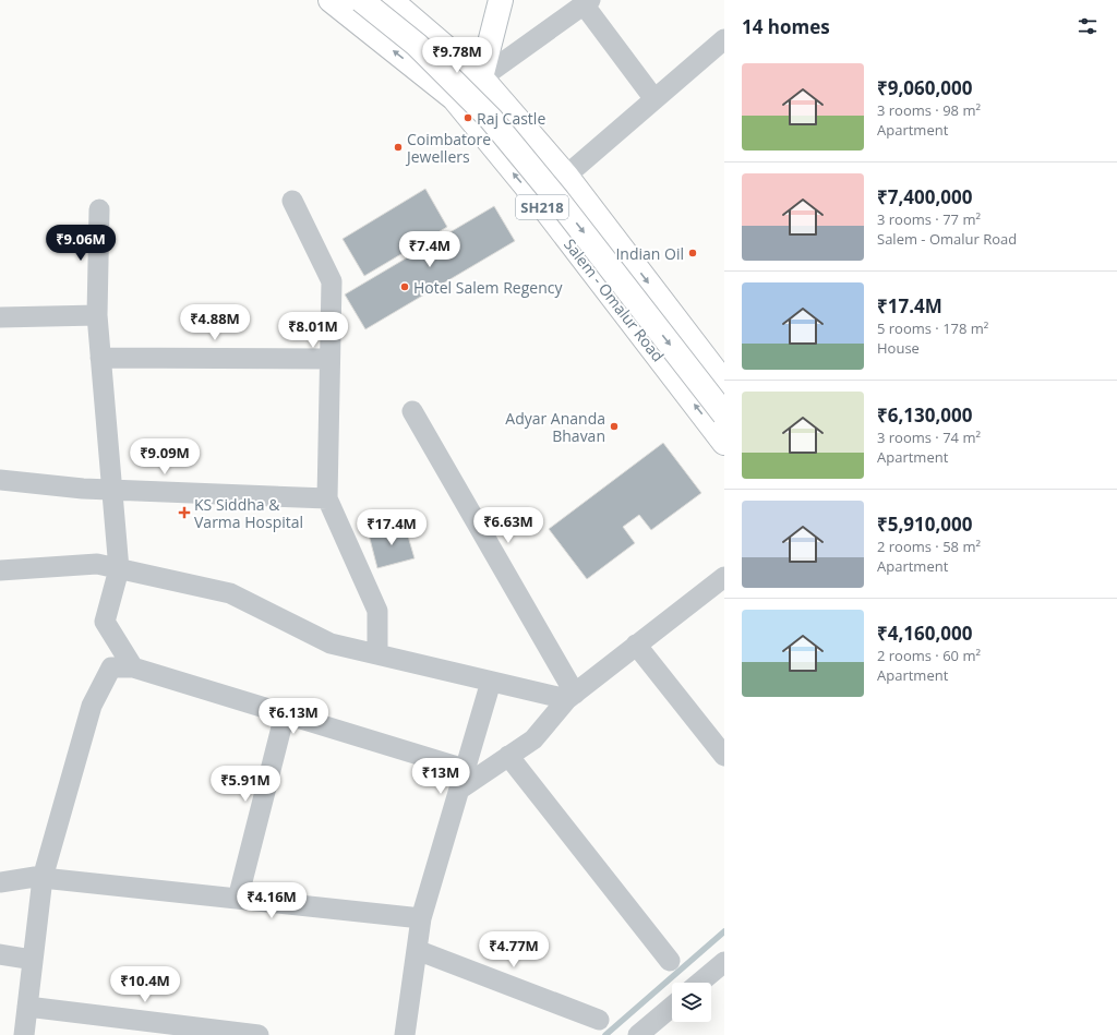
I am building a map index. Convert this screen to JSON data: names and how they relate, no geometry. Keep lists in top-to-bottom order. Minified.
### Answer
{"streets":{"main road":["SH218","Salem - Omalur Road"]},"places":{"other":["Raj Castle","Coimbatore Jewellers","Indian Oil","Hotel Salem Regency","Adyar Ananda Bhavan"],"health":["KS Siddha & Varma Hospital"]},"page":{"heading":"14 homes","price":["₹9.78M","₹9.06M","₹7.4M","₹4.88M","₹8.01M","₹9.09M","₹6.63M","₹17.4M","₹6.13M","₹13M","₹5.91M","₹4.16M","₹4.77M","₹10.4M"],"list":[{"name":"₹9,060,000","note":"3 rooms · 98 m² · Apartment"},{"name":"₹7,400,000","note":"3 rooms · 77 m² · Salem - Omalur Road"},{"name":"₹17.4M","note":"5 rooms · 178 m² · House"},{"name":"₹6,130,000","note":"3 rooms · 74 m² · Apartment"},{"name":"₹5,910,000","note":"2 rooms · 58 m² · Apartment"},{"name":"₹4,160,000","note":"2 rooms · 60 m² · Apartment"}]}}
